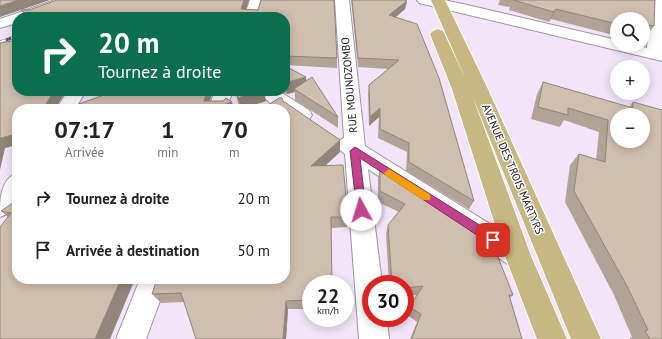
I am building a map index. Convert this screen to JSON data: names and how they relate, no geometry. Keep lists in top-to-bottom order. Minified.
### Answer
{"streets":{"main road":["AVENUE DES TROIS MARTYRS"],"street":["RUE MOUNDZOMBO"]},"page":{"map_buttons":["+","−"],"turn":["20 m","Tournez à droite"],"eta":["07:17","Arrivée","1","min","70","m"],"list":[{"name":"Tournez à droite","value":"20 m"},{"name":"Arrivée à destination","value":"50 m"}],"speed":"22 km/h","limit":"30"}}
